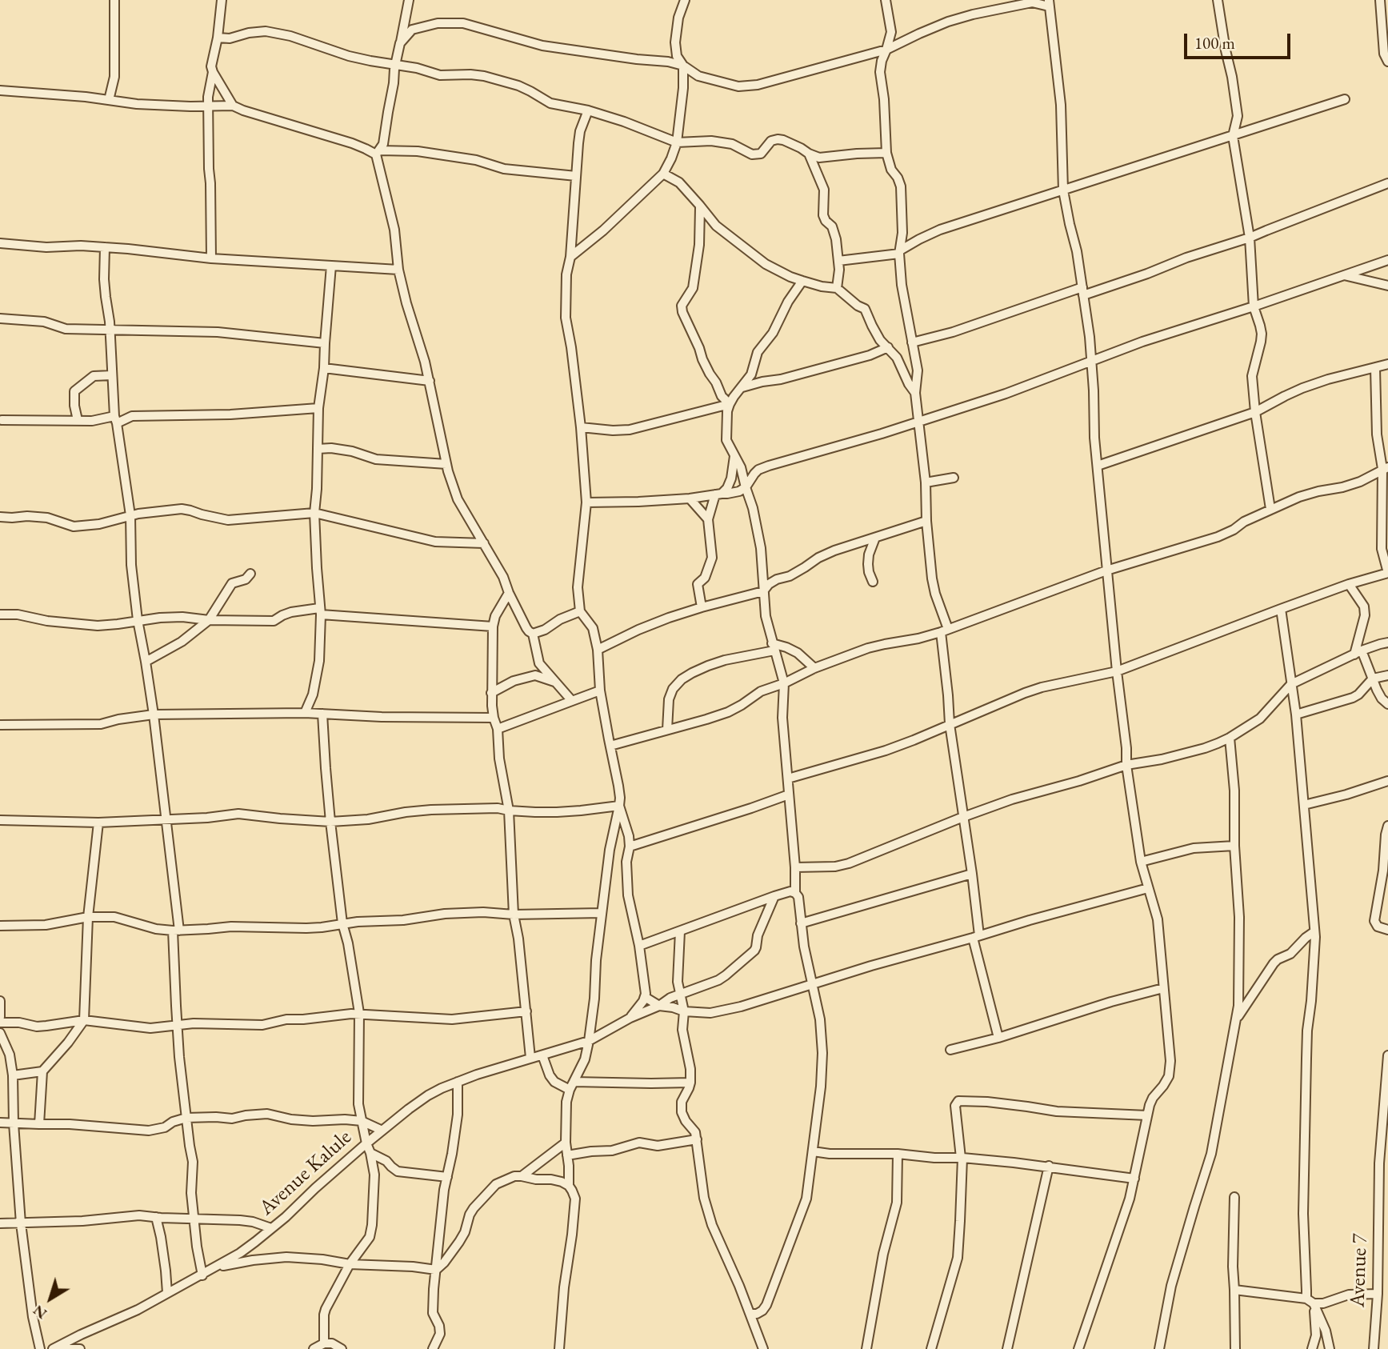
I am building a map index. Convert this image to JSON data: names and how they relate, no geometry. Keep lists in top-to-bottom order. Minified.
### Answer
{"streets":{"street":["Avenue Kalule","Avenue 7"]},"scale_bar":"100 m","north":"bottom left"}
